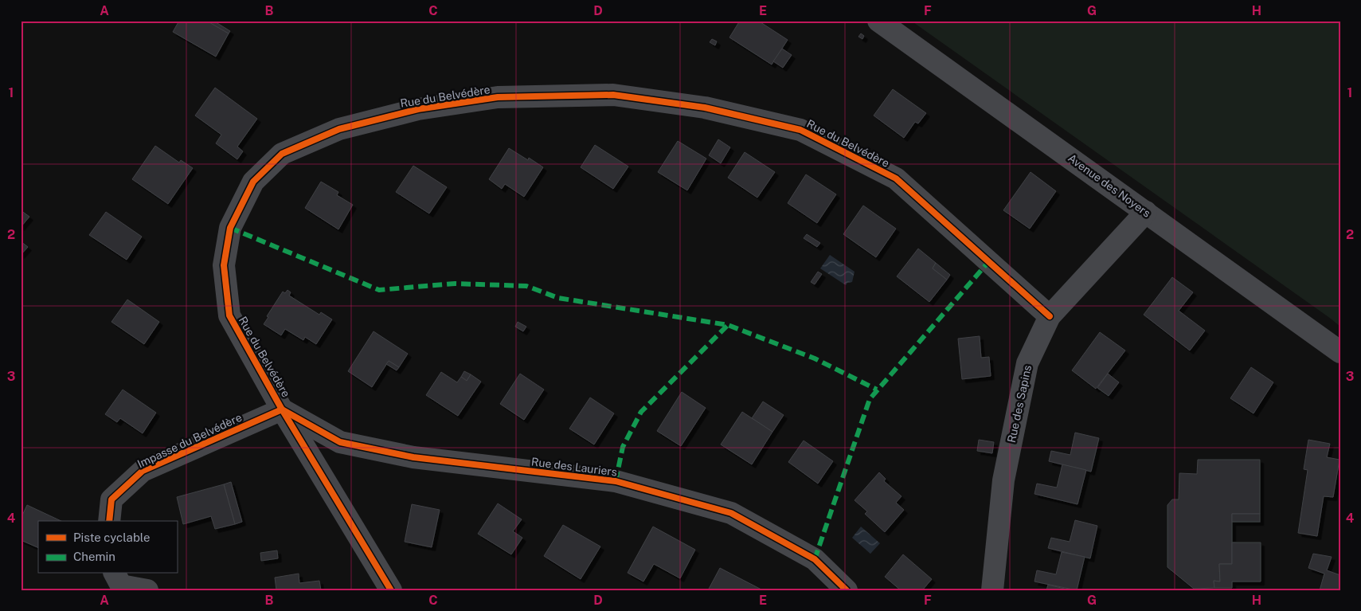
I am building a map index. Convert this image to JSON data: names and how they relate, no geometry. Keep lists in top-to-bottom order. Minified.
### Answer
{"streets":{"street":["Rue du Belvédère","Avenue des Noyers","Rue des Sapins","Impasse du Belvédère","Rue des Lauriers"]},"crossings":[["Rue du Belvédère","Rue des Sapins"],["Rue du Belvédère","Impasse du Belvédère"],["Rue du Belvédère","Rue des Lauriers"],["Avenue des Noyers","Rue des Sapins"],["Impasse du Belvédère","Rue des Lauriers"]],"legend":["Piste cyclable","Chemin"],"grid":{"columns":["A","B","C","D","E","F","G","H"],"rows":["1","2","3","4"]}}
